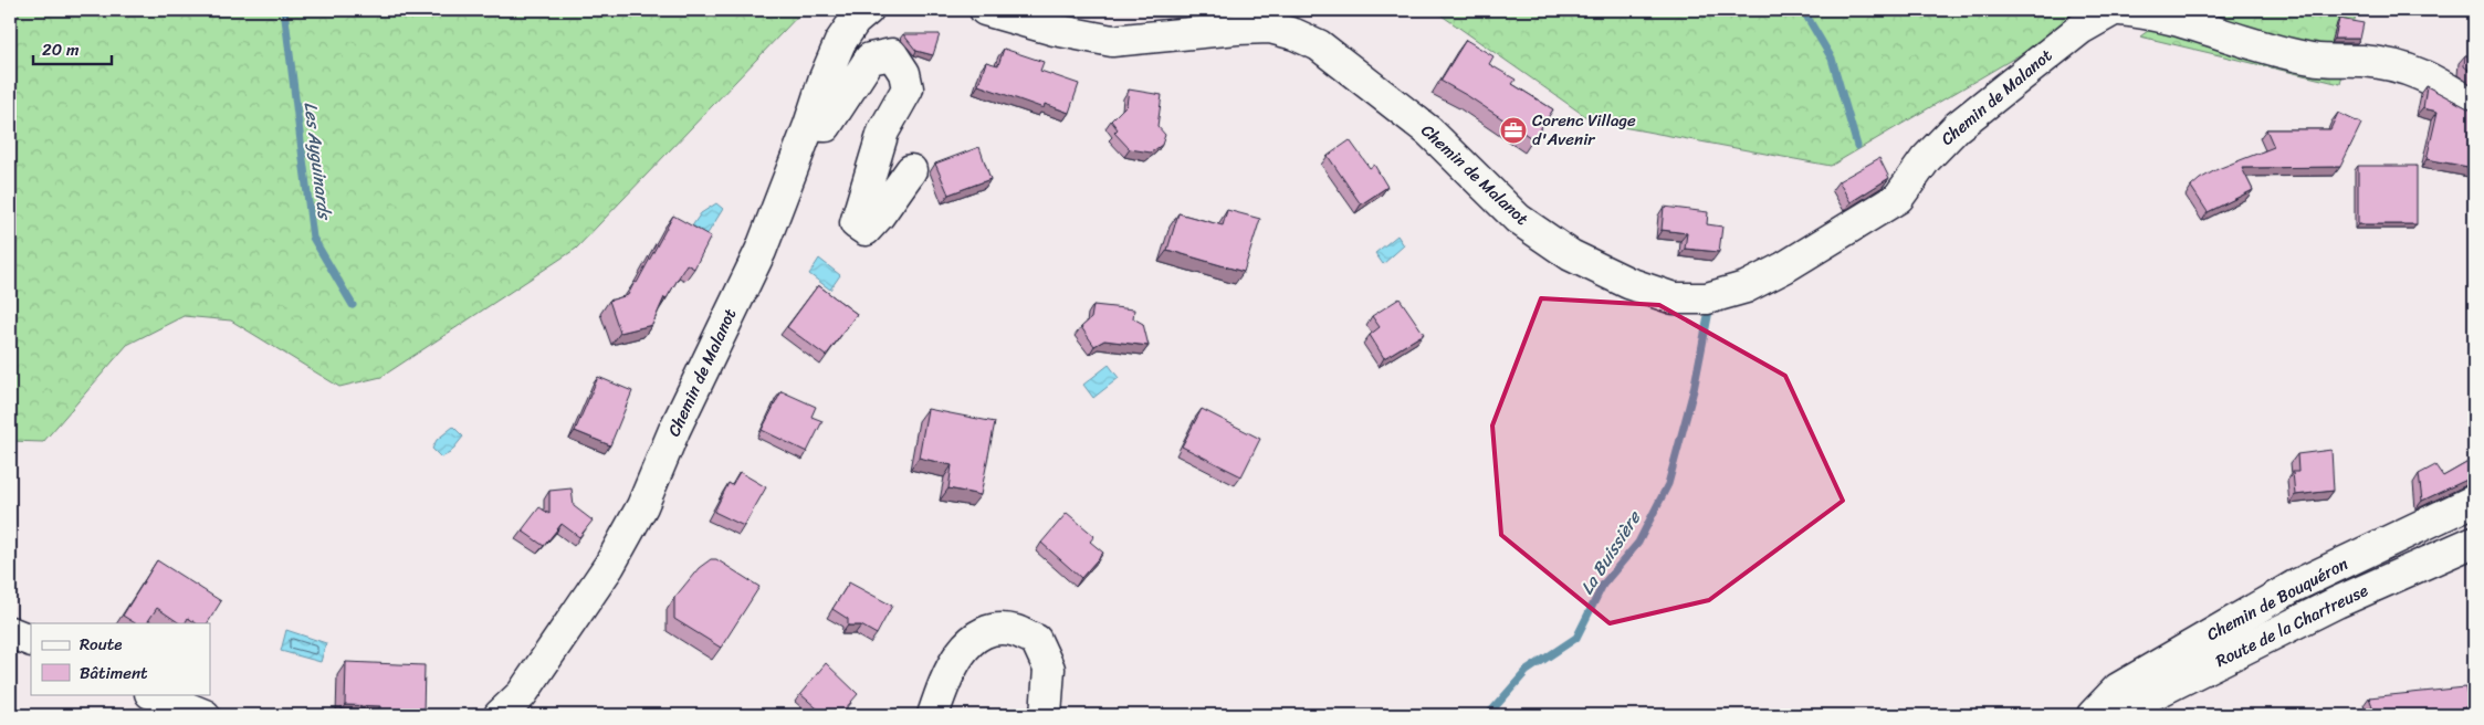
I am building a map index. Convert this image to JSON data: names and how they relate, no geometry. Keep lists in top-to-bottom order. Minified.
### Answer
{"streets":{"street":["Chemin de Malanot","Chemin de Bouquéron","Route de la Chartreuse"]},"water":["Les Ayguinards","La Buissière"],"places":{"office":["Corenc Village d'Avenir"]},"legend":["Route","Bâtiment"],"scale_bar":"20 m"}
